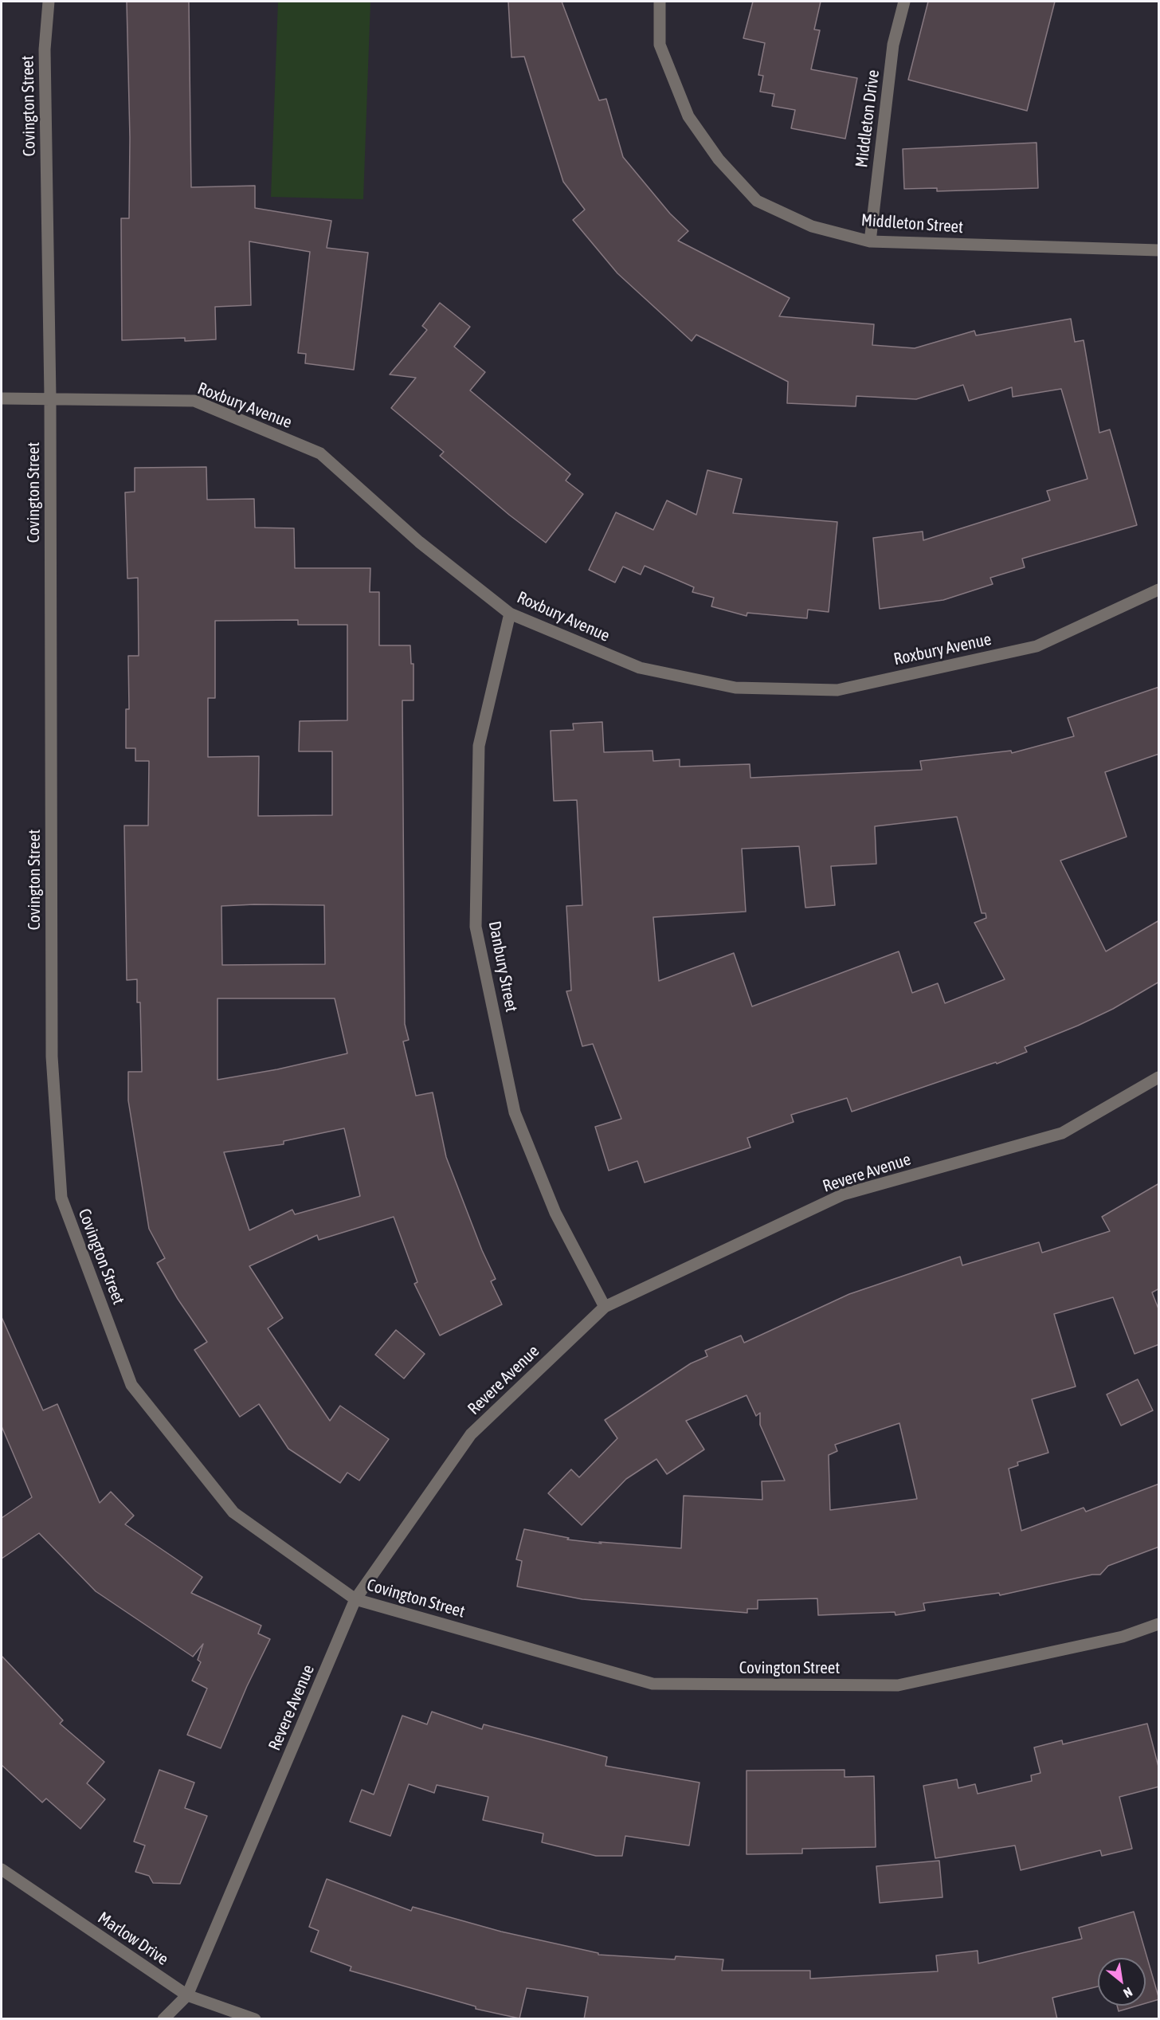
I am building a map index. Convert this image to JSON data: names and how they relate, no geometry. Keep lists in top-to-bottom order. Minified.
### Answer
{"streets":{"street":["Covington Street","Middleton Drive","Middleton Street","Roxbury Avenue","Danbury Street","Revere Avenue","Marlow Drive"]},"crossings":[["Covington Street","Roxbury Avenue"],["Covington Street","Revere Avenue"],["Middleton Drive","Middleton Street"],["Roxbury Avenue","Danbury Street"],["Danbury Street","Revere Avenue"],["Revere Avenue","Marlow Drive"]],"north":"bottom right"}
